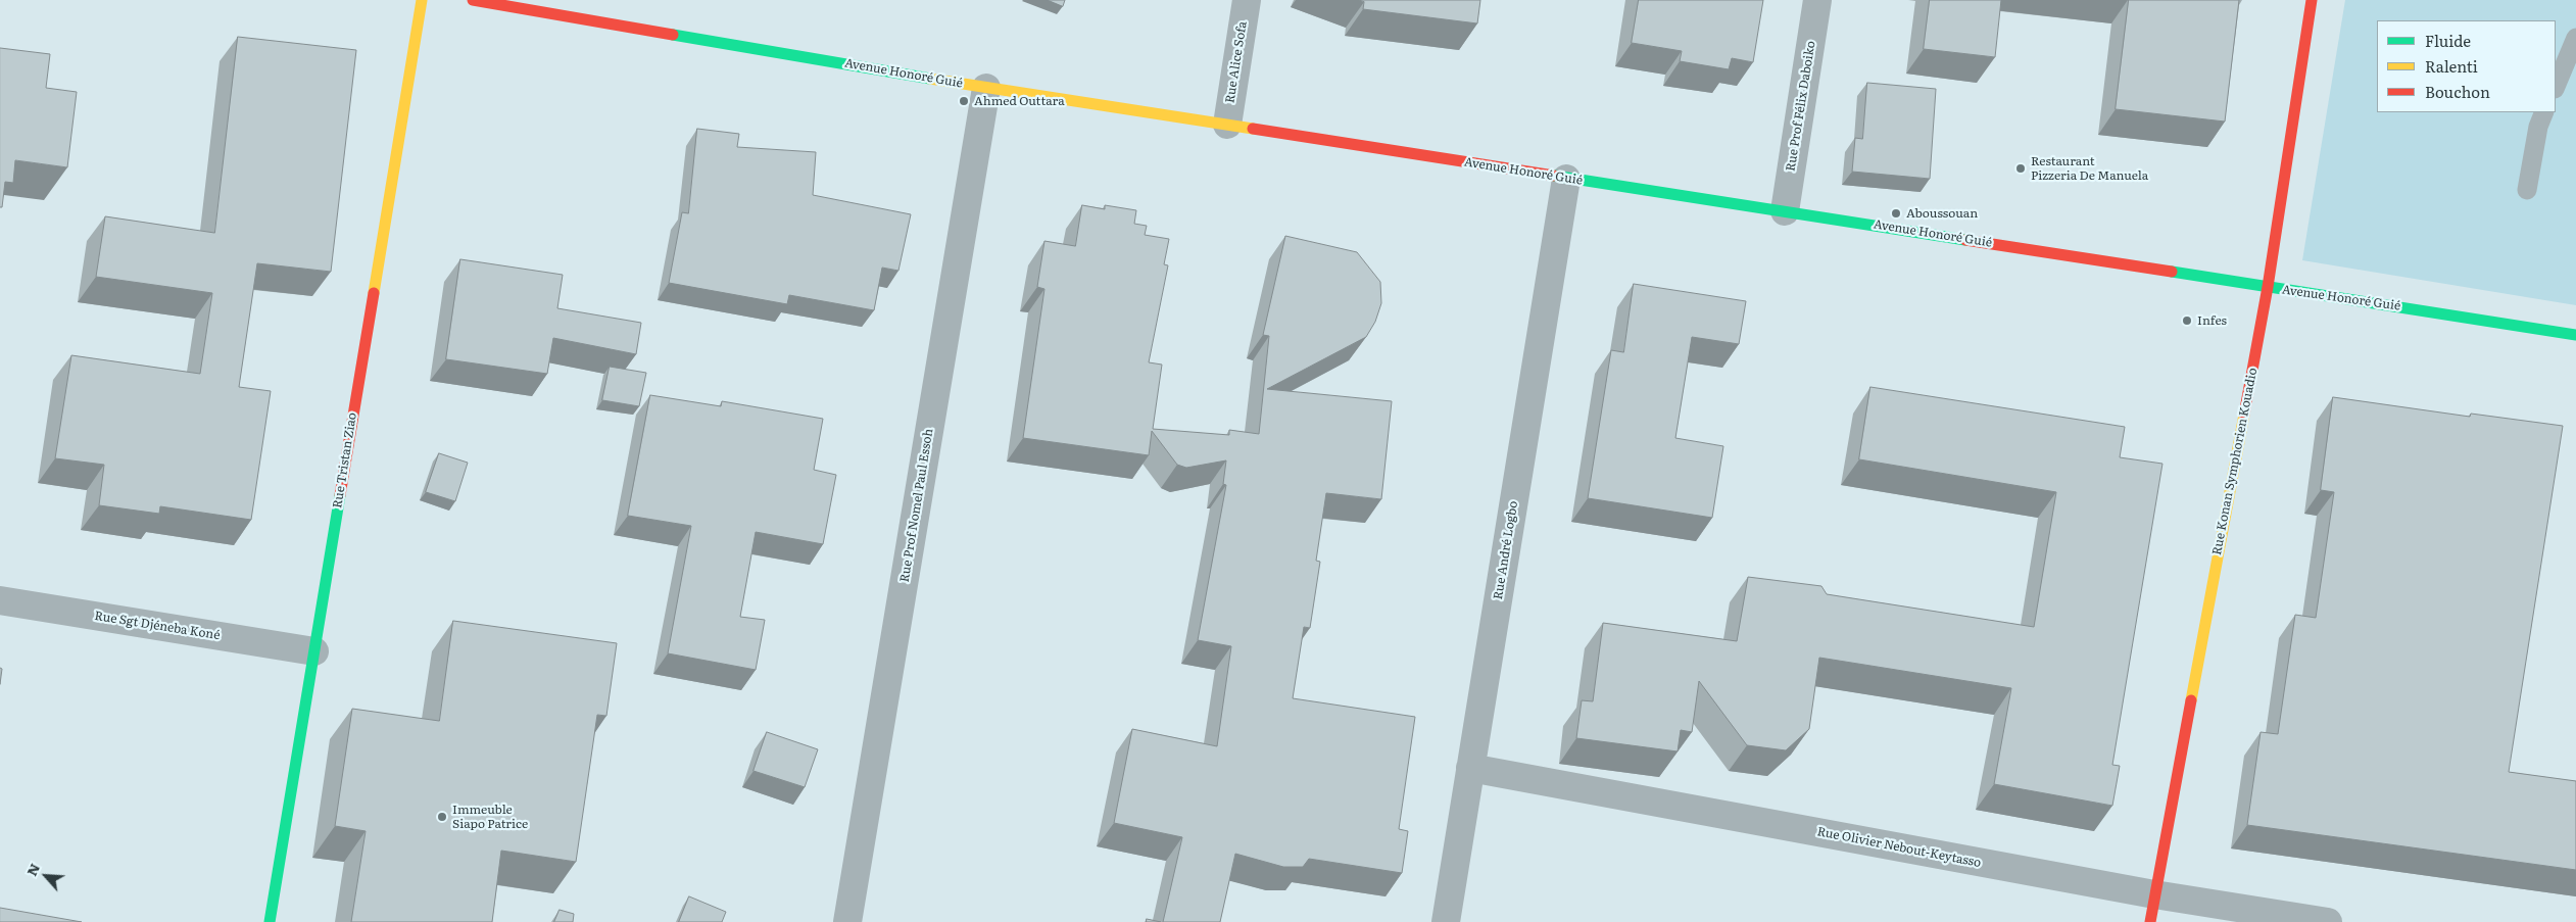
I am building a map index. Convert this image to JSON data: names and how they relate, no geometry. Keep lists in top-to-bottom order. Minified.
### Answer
{"streets":{"street":["Rue Alice Sofa","Avenue Honoré Guié","Rue Prof Félix Daboiko","Rue Tristan Ziao","Rue Konan Symphorien Kouadio","Rue Prof Nomel Paul Essoh","Rue André Logbo","Rue Sgt Djéneba Koné","Rue Olivier Nebout-Keytasso"]},"crossings":[["Rue Alice Sofa","Avenue Honoré Guié"],["Avenue Honoré Guié","Rue Prof Félix Daboiko"],["Avenue Honoré Guié","Rue Konan Symphorien Kouadio"],["Avenue Honoré Guié","Rue Prof Nomel Paul Essoh"],["Avenue Honoré Guié","Rue André Logbo"],["Rue Tristan Ziao","Rue Sgt Djéneba Koné"],["Rue Konan Symphorien Kouadio","Rue Olivier Nebout-Keytasso"],["Rue André Logbo","Rue Olivier Nebout-Keytasso"]],"places":["Ahmed Outtara","Restaurant Pizzeria De Manuela","Aboussouan","Infes","Immeuble Siapo Patrice"],"legend":["Fluide","Ralenti","Bouchon"],"north":"top left"}
